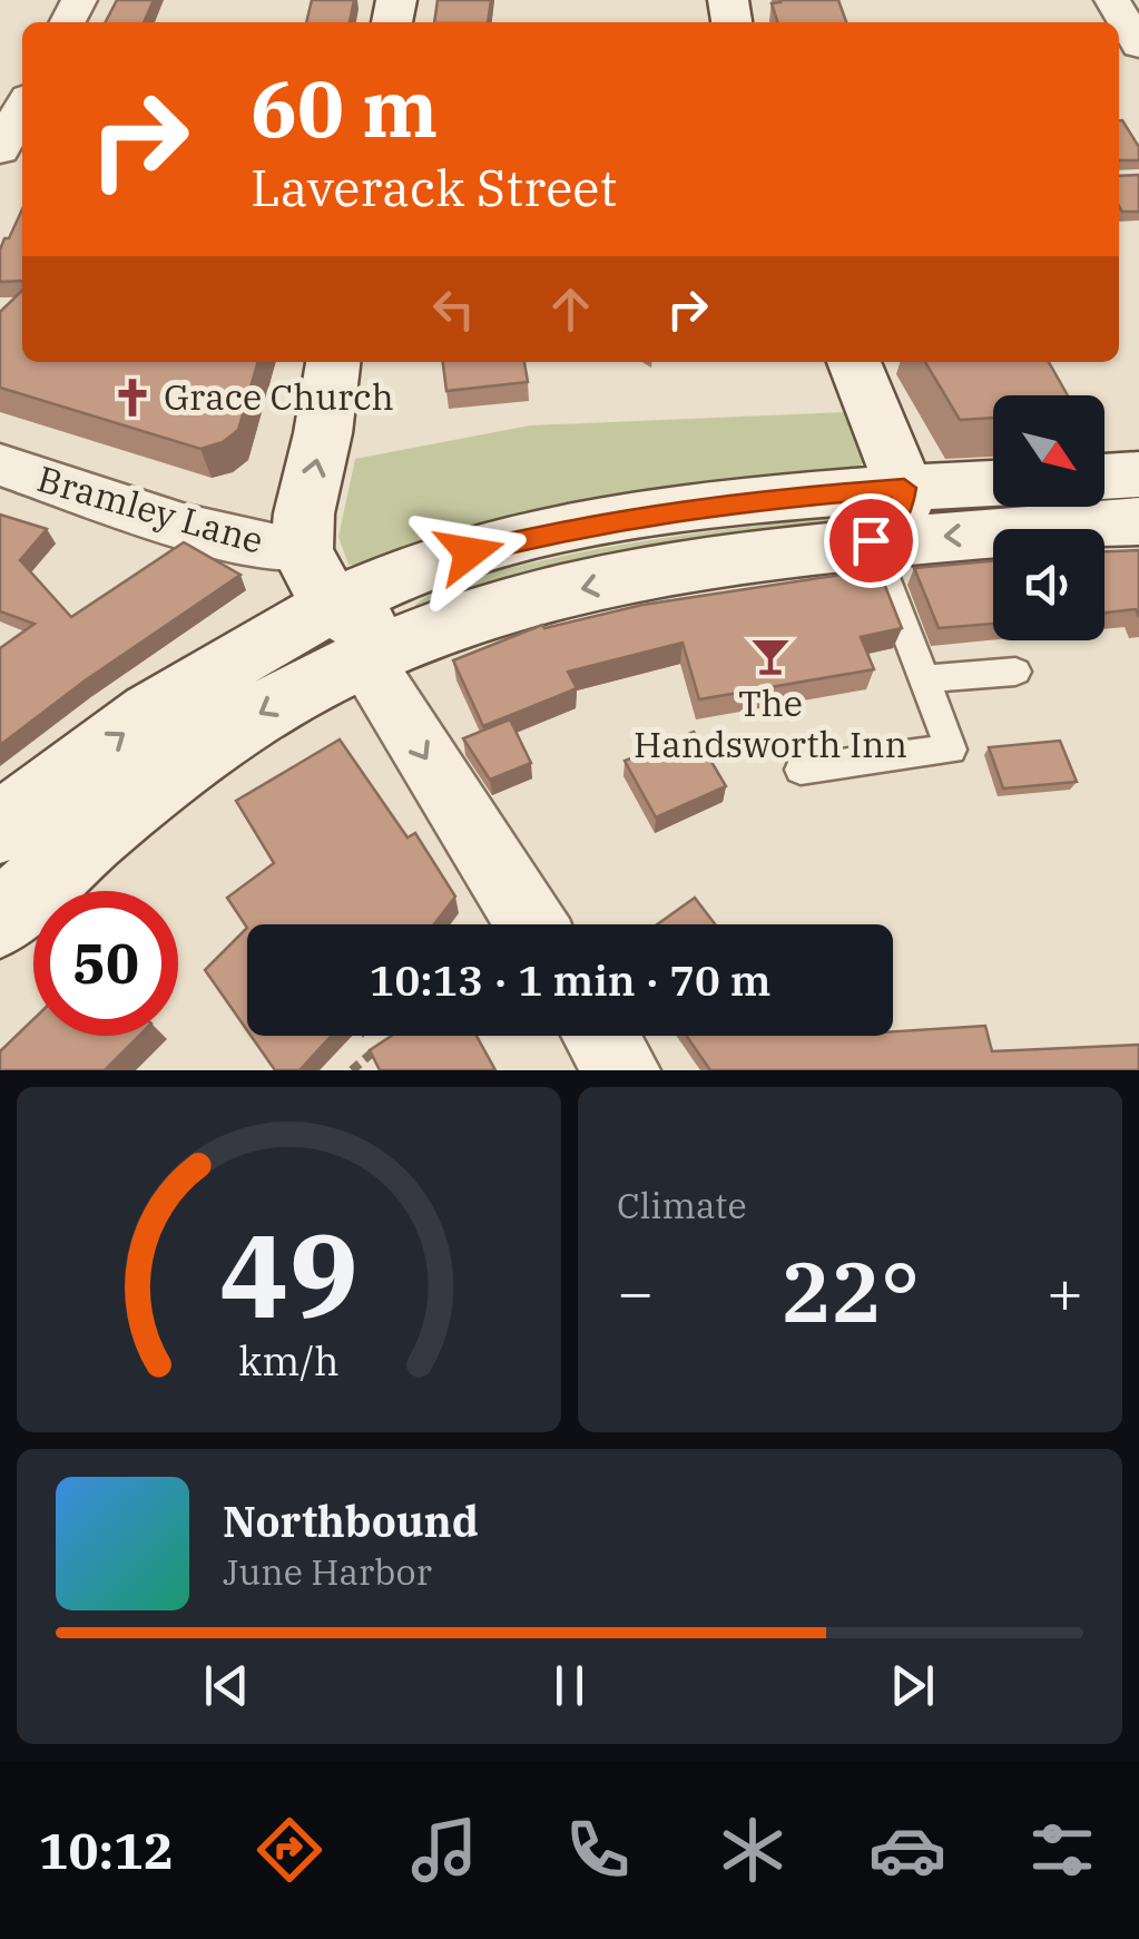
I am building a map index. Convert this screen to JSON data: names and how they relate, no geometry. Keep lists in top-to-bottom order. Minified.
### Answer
{"streets":{"street":["Bramley Lane"]},"places":{"church":["Grace Church"],"bar":["The Handsworth Inn"]},"north":"bottom right","page":{"turn":["60 m","Laverack Street"],"limit":"50","trip":"10:13 · 1 min · 70 m","tile":"Climate","heat":["−","22°","+"],"song":["Northbound","June Harbor"],"tabs":"10:12","gauge":["49","km/h"]}}
